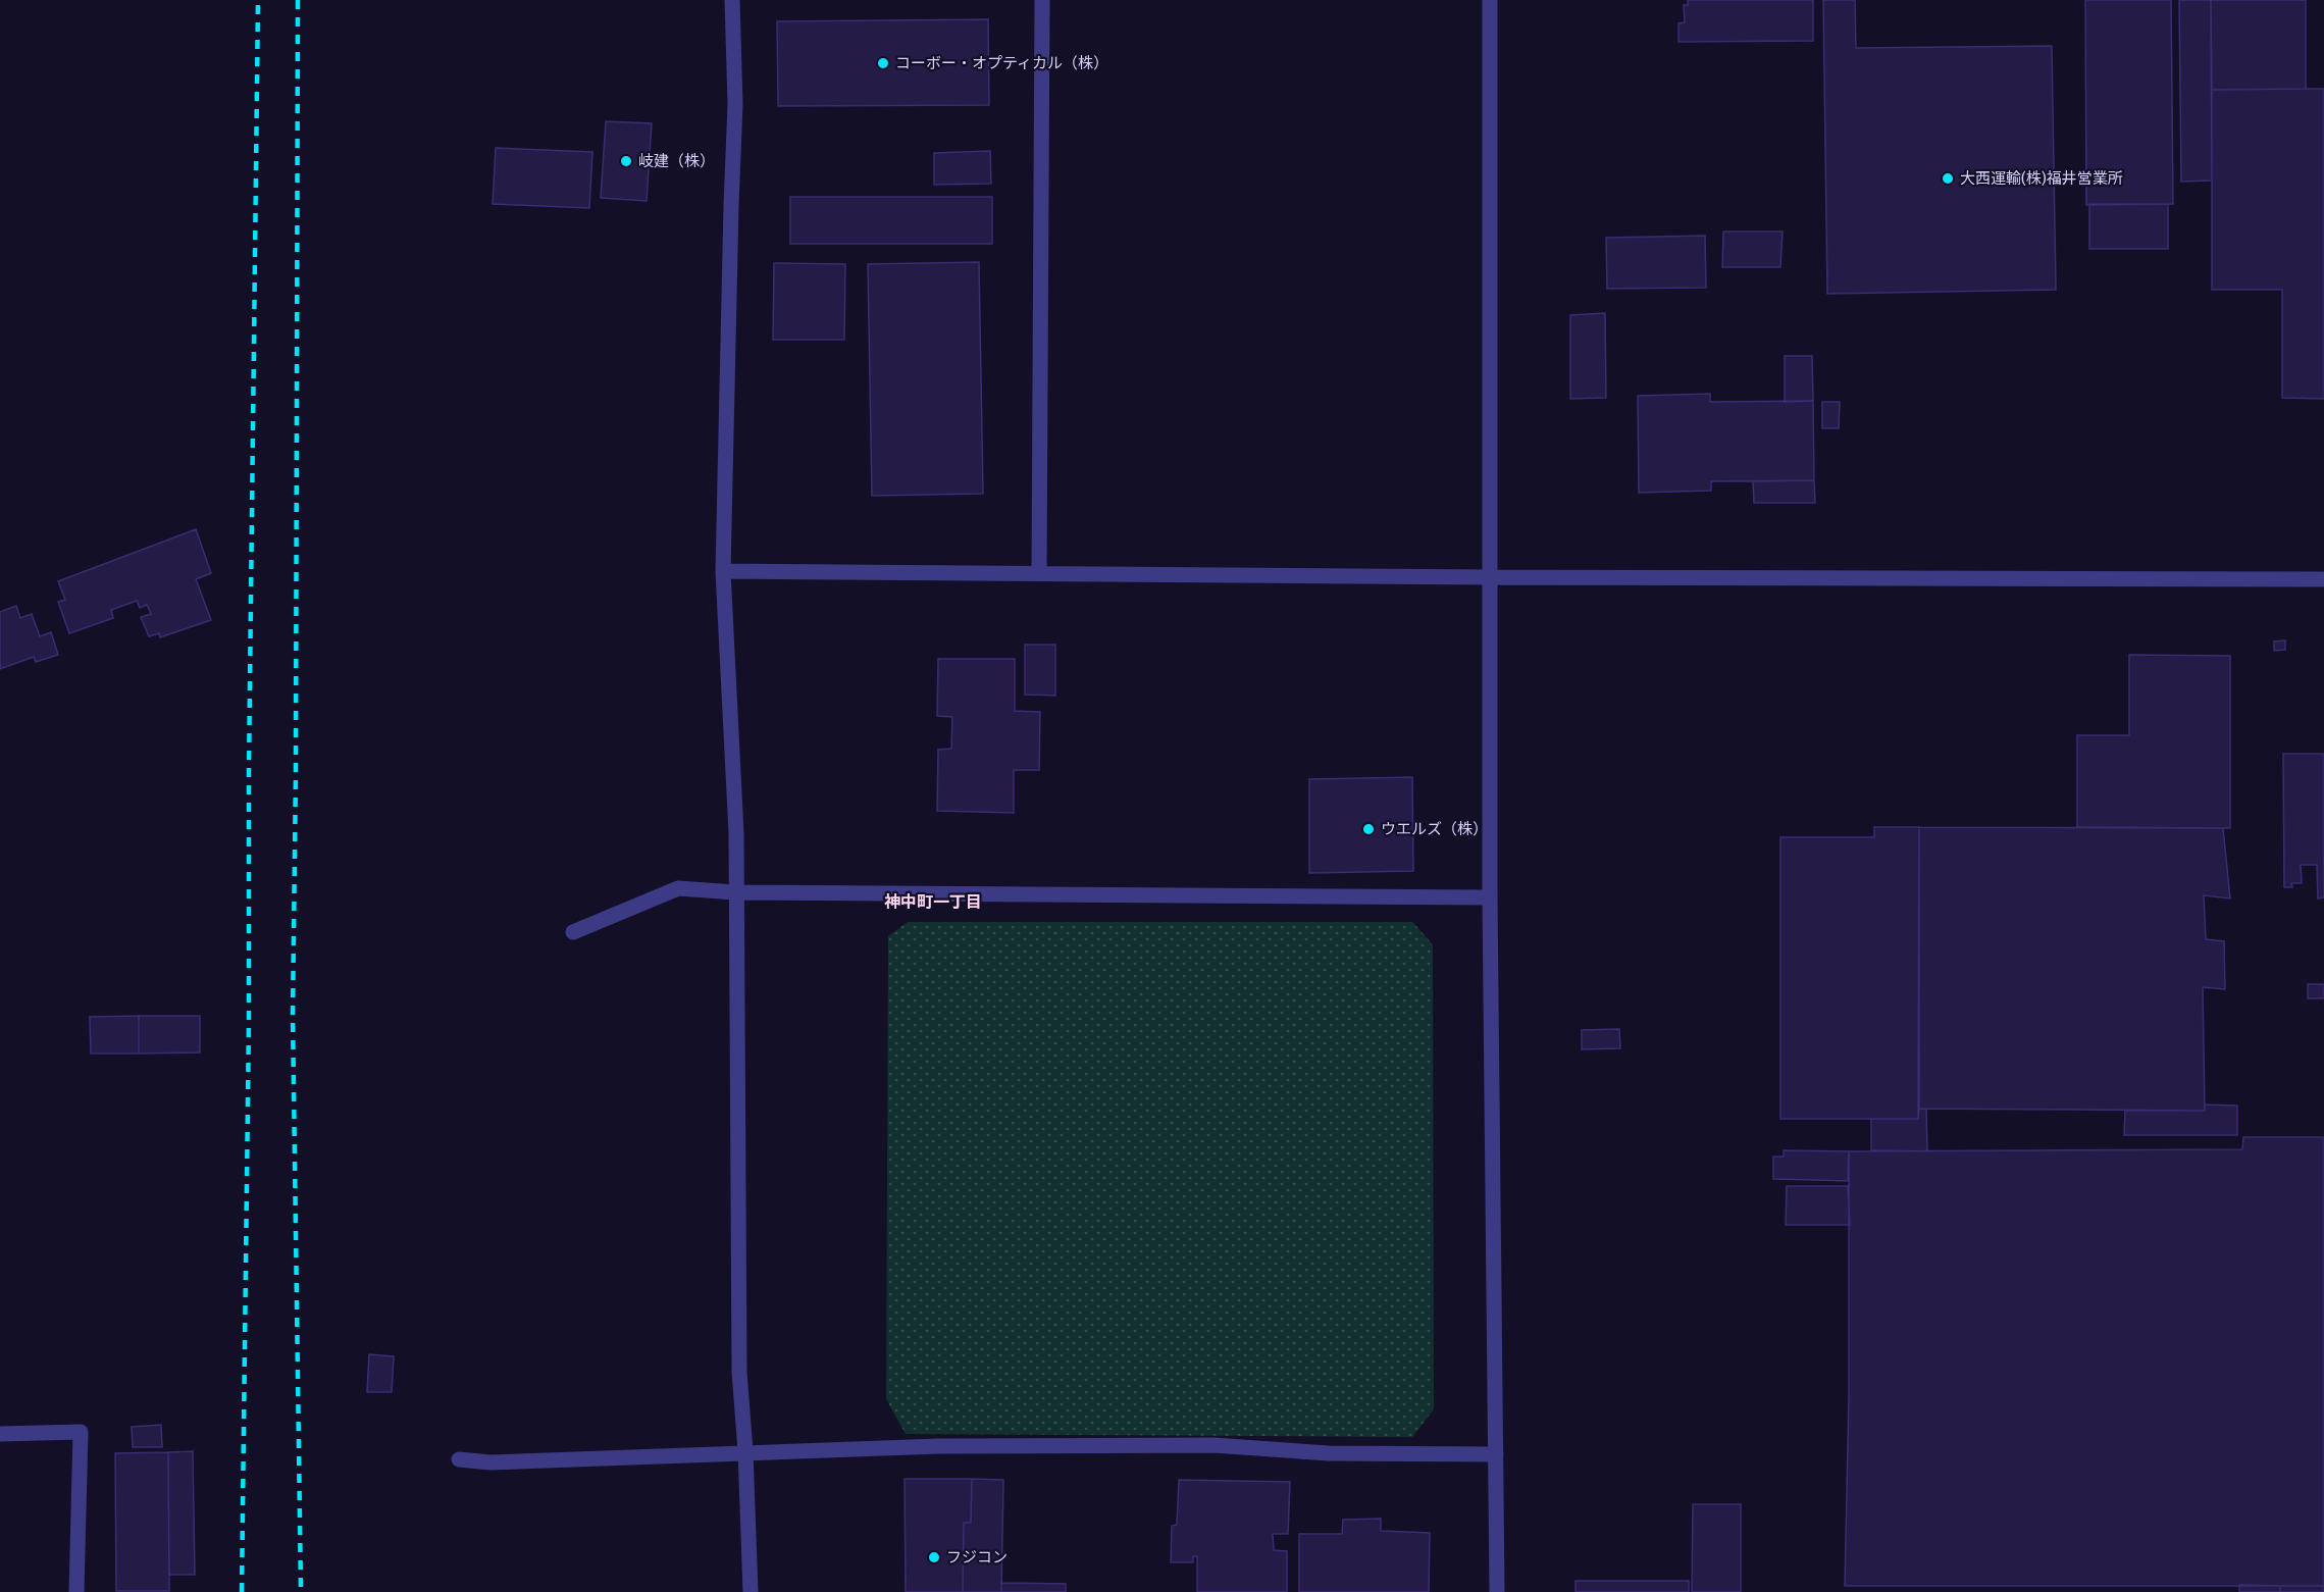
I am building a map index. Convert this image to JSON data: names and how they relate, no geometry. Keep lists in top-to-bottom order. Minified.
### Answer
{"districts":["神中町一丁目"],"places":["コーボー・オプティカル（株）","岐建（株）","大西運輸(株)福井営業所","ウエルズ（株）","フジコン"]}
